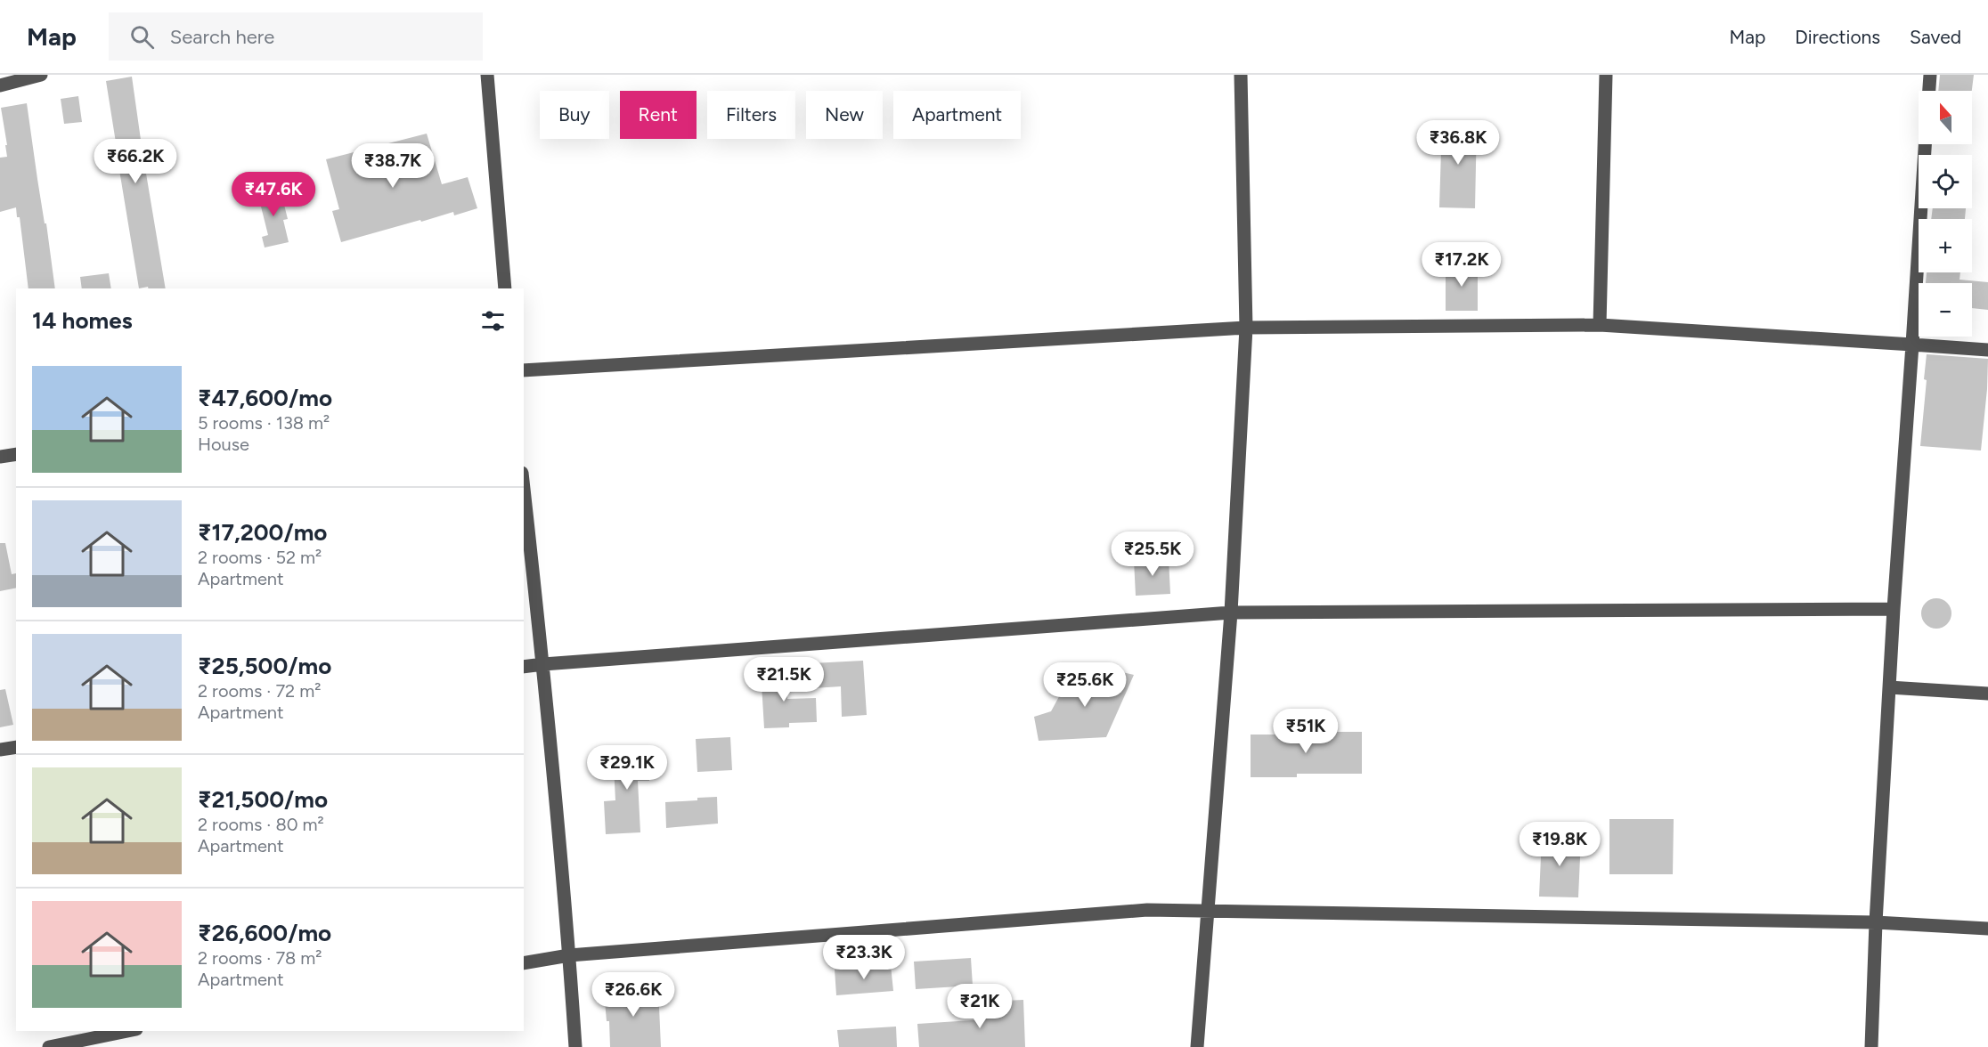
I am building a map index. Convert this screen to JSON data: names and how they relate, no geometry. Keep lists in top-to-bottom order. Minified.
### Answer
{"north":"top","page":{"header":"Map","search":"Search here","nav":["Map","Directions","Saved"],"map_buttons":["+","−"],"chip":["Buy","Rent","Filters","New","Apartment"],"price":["₹36.8K","₹66.2K","₹38.7K","₹47.6K","₹17.2K","₹25.5K","₹21.5K","₹25.6K","₹51K","₹29.1K","₹19.8K","₹23.3K","₹26.6K","₹21K"],"heading":"14 homes","list":[{"name":"₹47,600/mo","note":"5 rooms · 138 m² · House"},{"name":"₹17,200/mo","note":"2 rooms · 52 m² · Apartment"},{"name":"₹25,500/mo","note":"2 rooms · 72 m² · Apartment"},{"name":"₹21,500/mo","note":"2 rooms · 80 m² · Apartment"},{"name":"₹26,600/mo","note":"2 rooms · 78 m² · Apartment"}]}}
